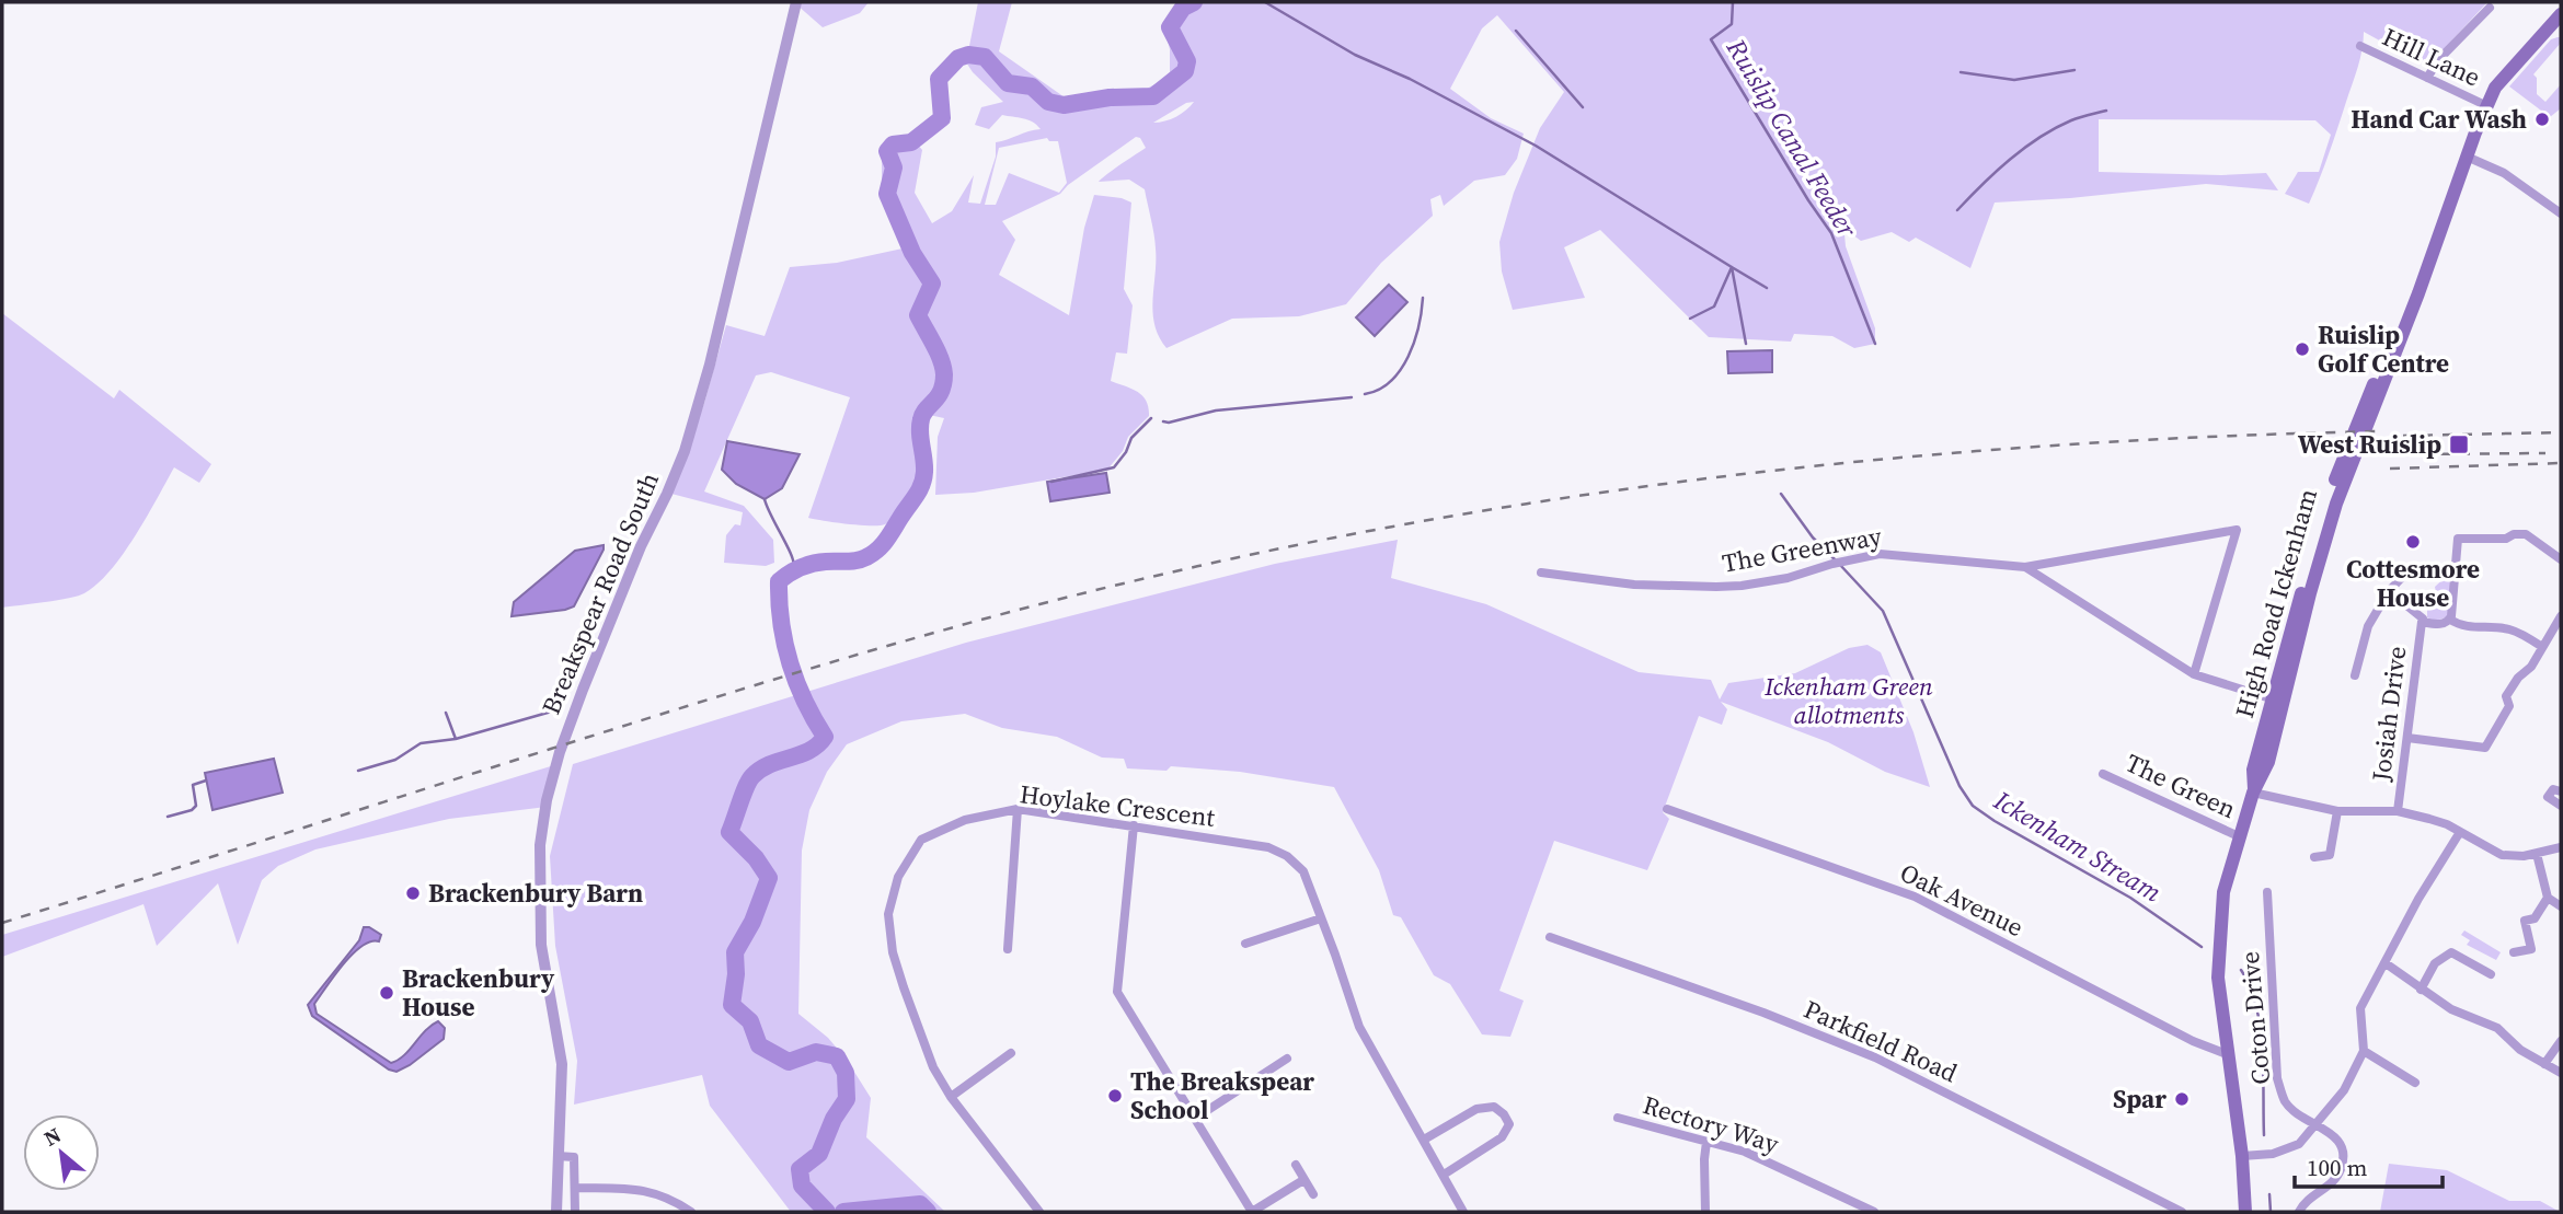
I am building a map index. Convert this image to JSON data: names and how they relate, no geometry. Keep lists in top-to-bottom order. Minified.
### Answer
{"streets":{"main road":["High Road Ickenham"],"street":["Hill Lane","The Greenway","Breakspear Road South","Josiah Drive","The Green","Hoylake Crescent","Oak Avenue","Coton Drive","Parkfield Road","Rectory Way"]},"crossings":[["Hill Lane","High Road Ickenham"],["The Greenway","High Road Ickenham"],["High Road Ickenham","The Green"],["High Road Ickenham","Oak Avenue"]],"water":["Ruislip Canal Feeder","Ickenham Stream"],"parks":["Ickenham Green allotments"],"places":{"other":["Hand Car Wash","Ruislip Golf Centre","Cottesmore House","Brackenbury Barn","Brackenbury House","The Breakspear School","Spar"],"transit":["West Ruislip"]},"scale_bar":"100 m","north":"top left"}
